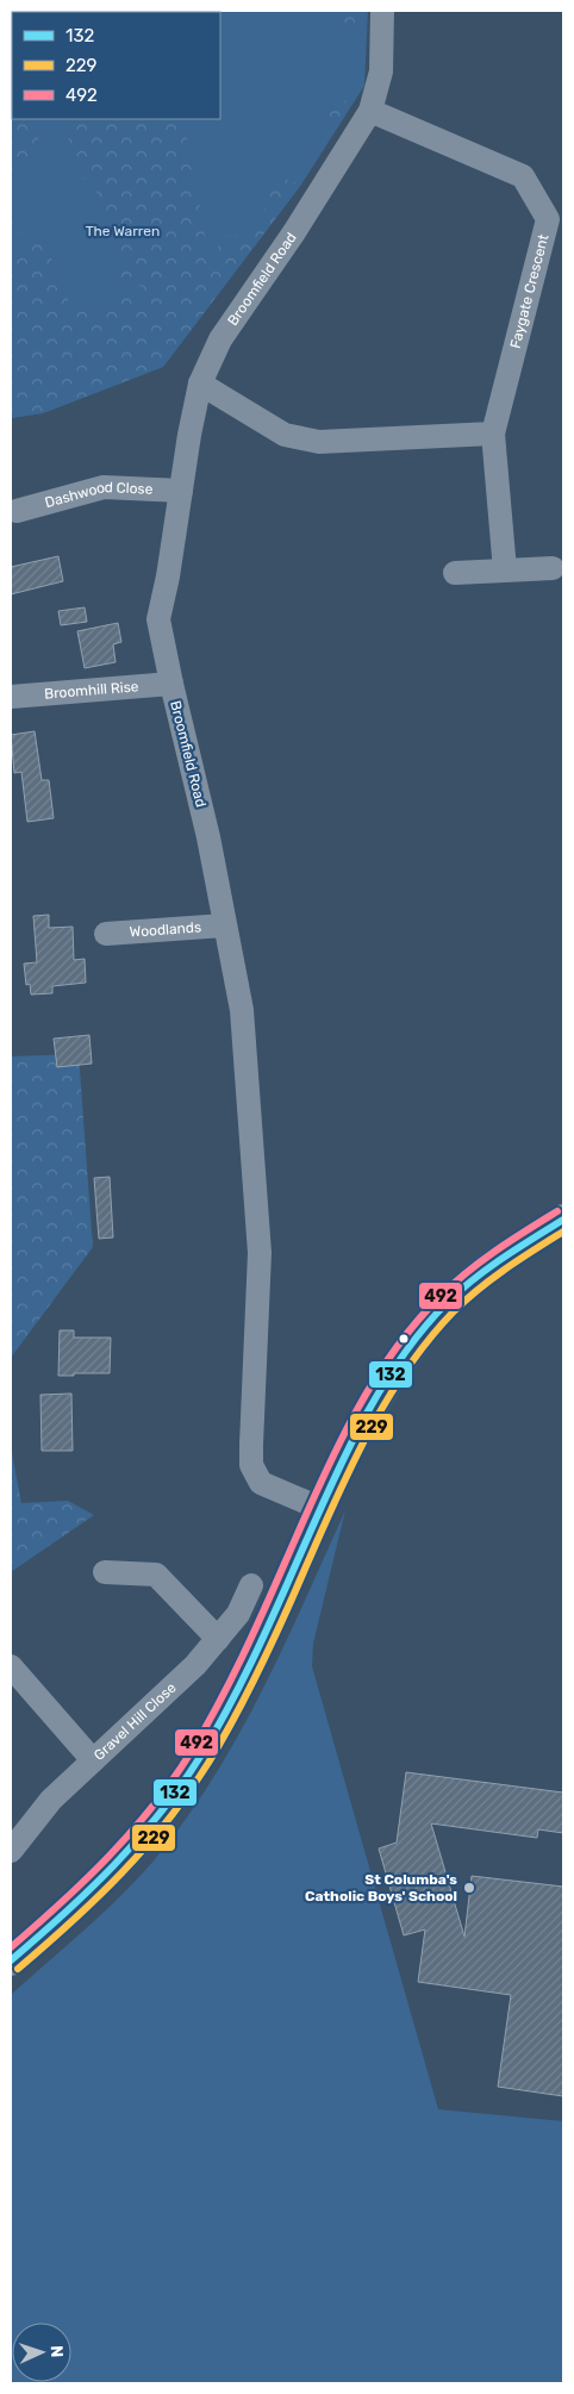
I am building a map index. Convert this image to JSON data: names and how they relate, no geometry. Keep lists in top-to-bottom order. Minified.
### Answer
{"streets":{"street":["Broomfield Road","Faygate Crescent","Dashwood Close","Broomhill Rise","Woodlands","Gravel Hill Close"]},"crossings":[["Broomfield Road","Faygate Crescent"],["Broomfield Road","Dashwood Close"],["Broomfield Road","Broomhill Rise"],["Broomfield Road","Woodlands"]],"parks":["The Warren"],"places":["St Columba's Catholic Boys' School"],"lines":["transit line 492","transit line 132","transit line 229"],"legend":["132","229","492"],"north":"right"}
